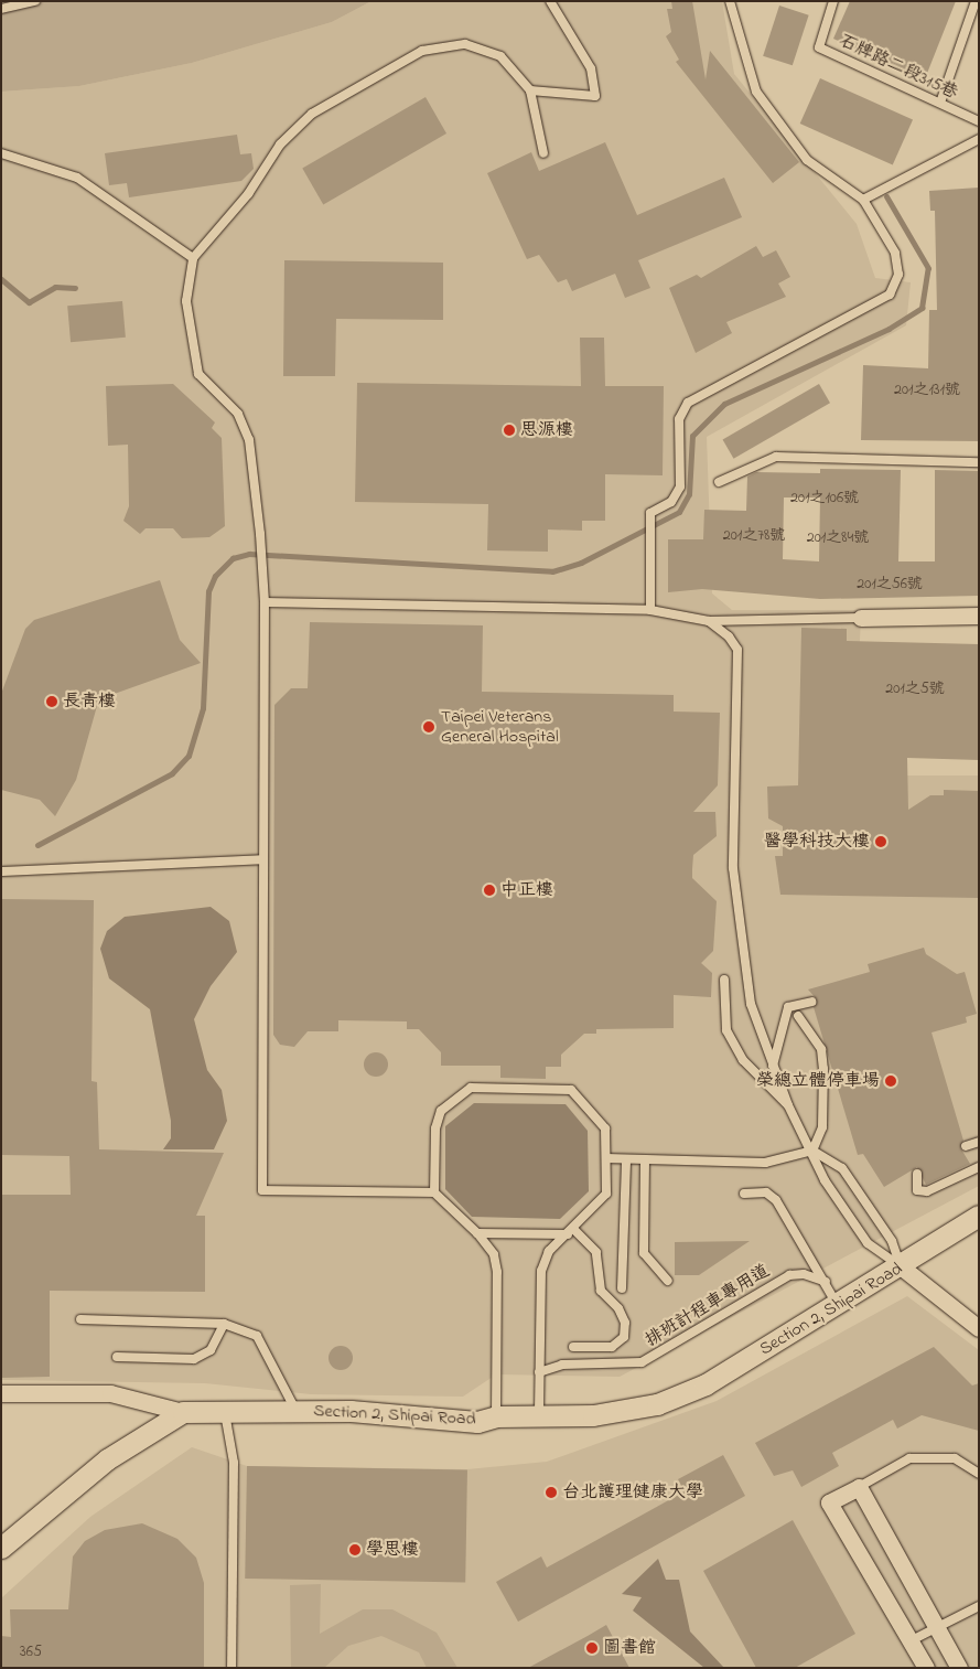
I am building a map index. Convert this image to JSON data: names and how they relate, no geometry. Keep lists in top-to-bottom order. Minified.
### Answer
{"streets":{"street":["Section 2, Shipai Road"],"lane":["石牌路二段315巷","排班計程車專用道"]},"places":["思源樓","長青樓","Taipei Veterans General Hospital","醫學科技大樓","中正樓","榮總立體停車場","台北護理健康大學","學思樓","圖書館"],"house_numbers":["201之131號","201之106號","201之78號","201之84號","201之56號","201之5號","365"]}
